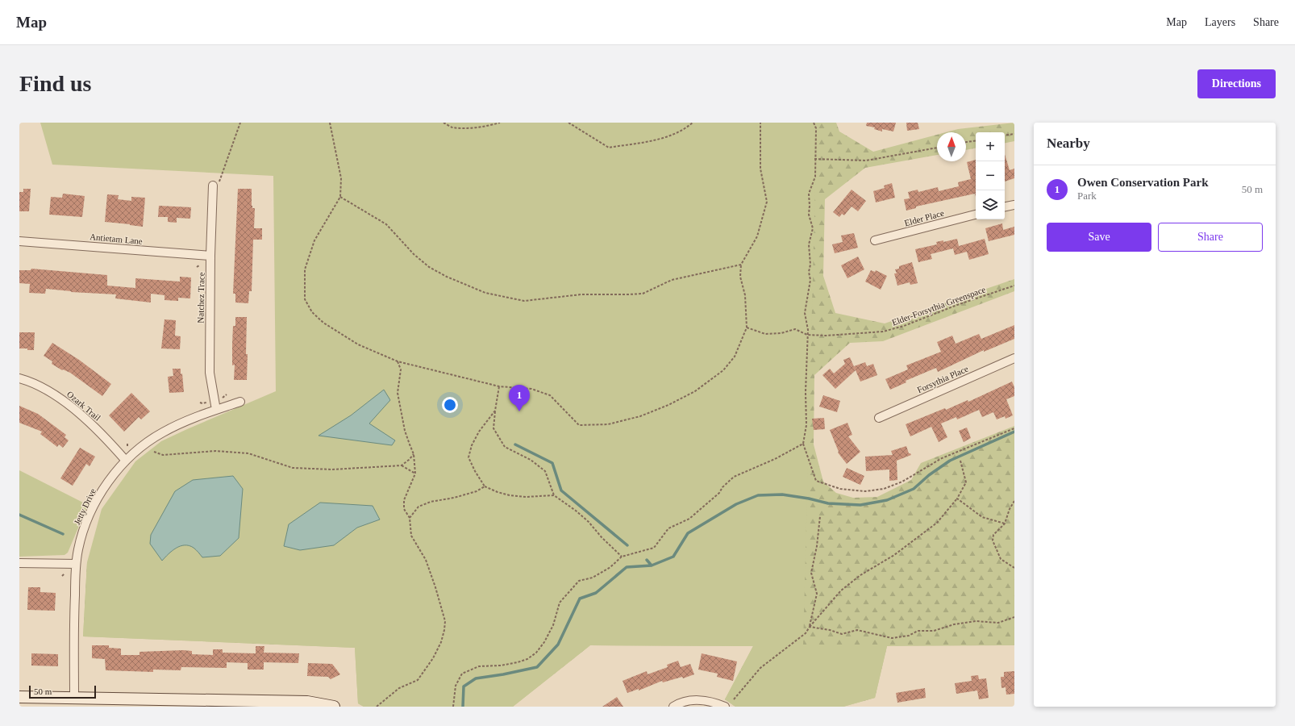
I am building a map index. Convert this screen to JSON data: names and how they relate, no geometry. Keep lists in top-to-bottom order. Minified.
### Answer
{"streets":{"street":["Elder Place","Antietam Lane","Natchez Trace","Forsythia Place","Ozark Trail","Jetty Drive"],"path":["Elder-Forsythia Greenspace"]},"crossings":[["Antietam Lane","Natchez Trace"],["Natchez Trace","Jetty Drive"],["Ozark Trail","Jetty Drive"]],"scale_bar":"50 m","north":"top","page":{"header":"Map","nav":["Map","Layers","Share"],"buttons":["Directions",["Save","Share"]],"title":"Find us","heading":"Nearby","map_buttons":["+","−"],"list":[{"mark":"1","name":"Owen Conservation Park","note":"Park","value":"50 m"}],"pins":"1","scale":"50 m"}}
